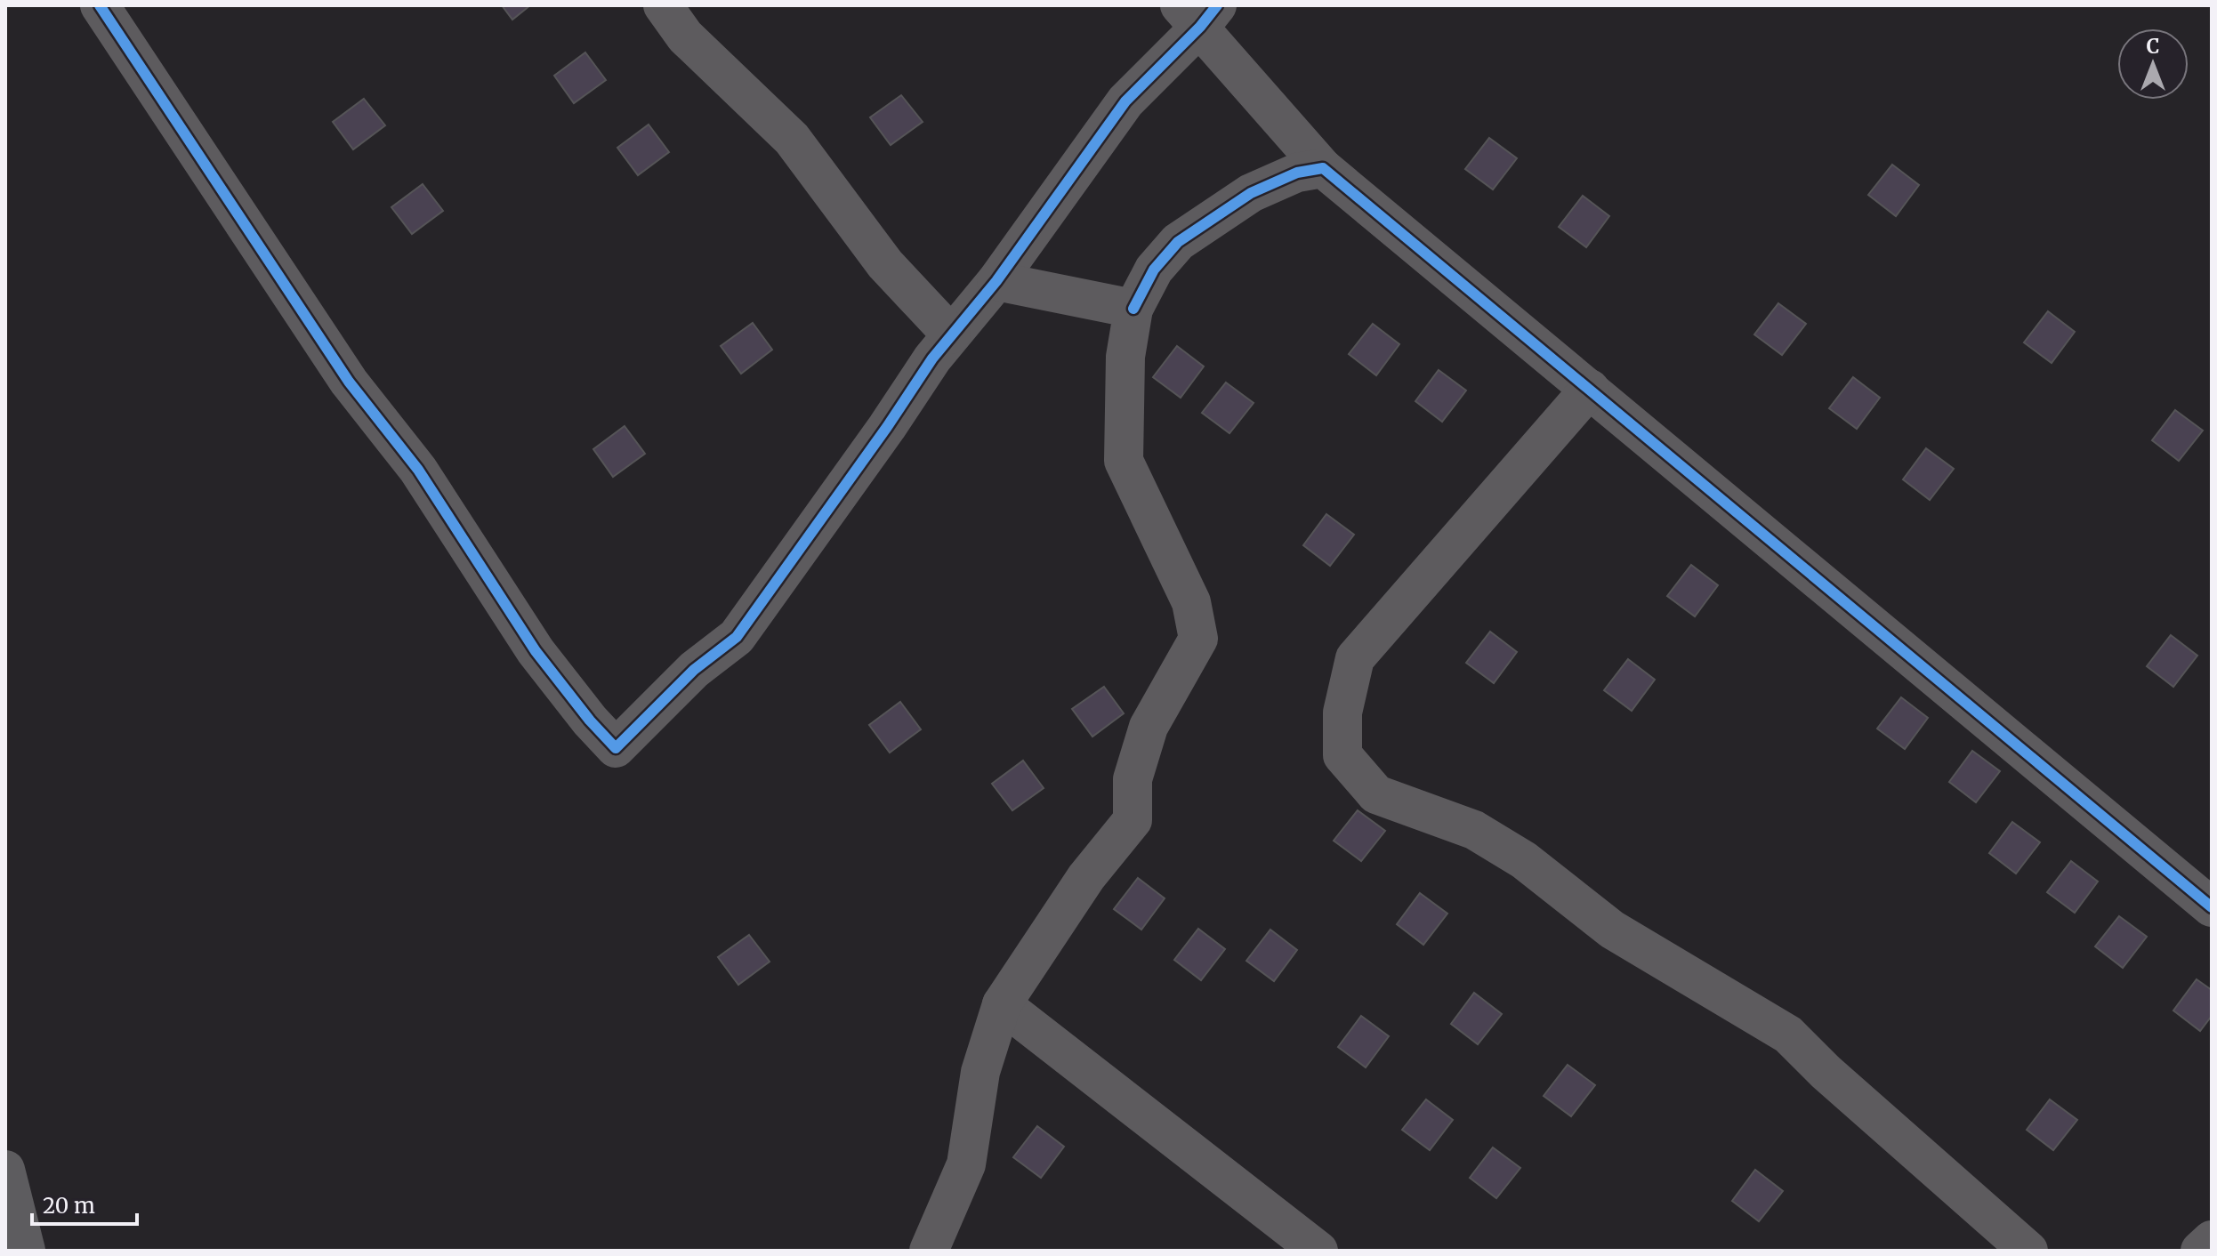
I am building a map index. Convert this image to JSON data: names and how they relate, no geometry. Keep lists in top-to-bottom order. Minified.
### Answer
{"scale_bar":"20 m","north":"top"}
